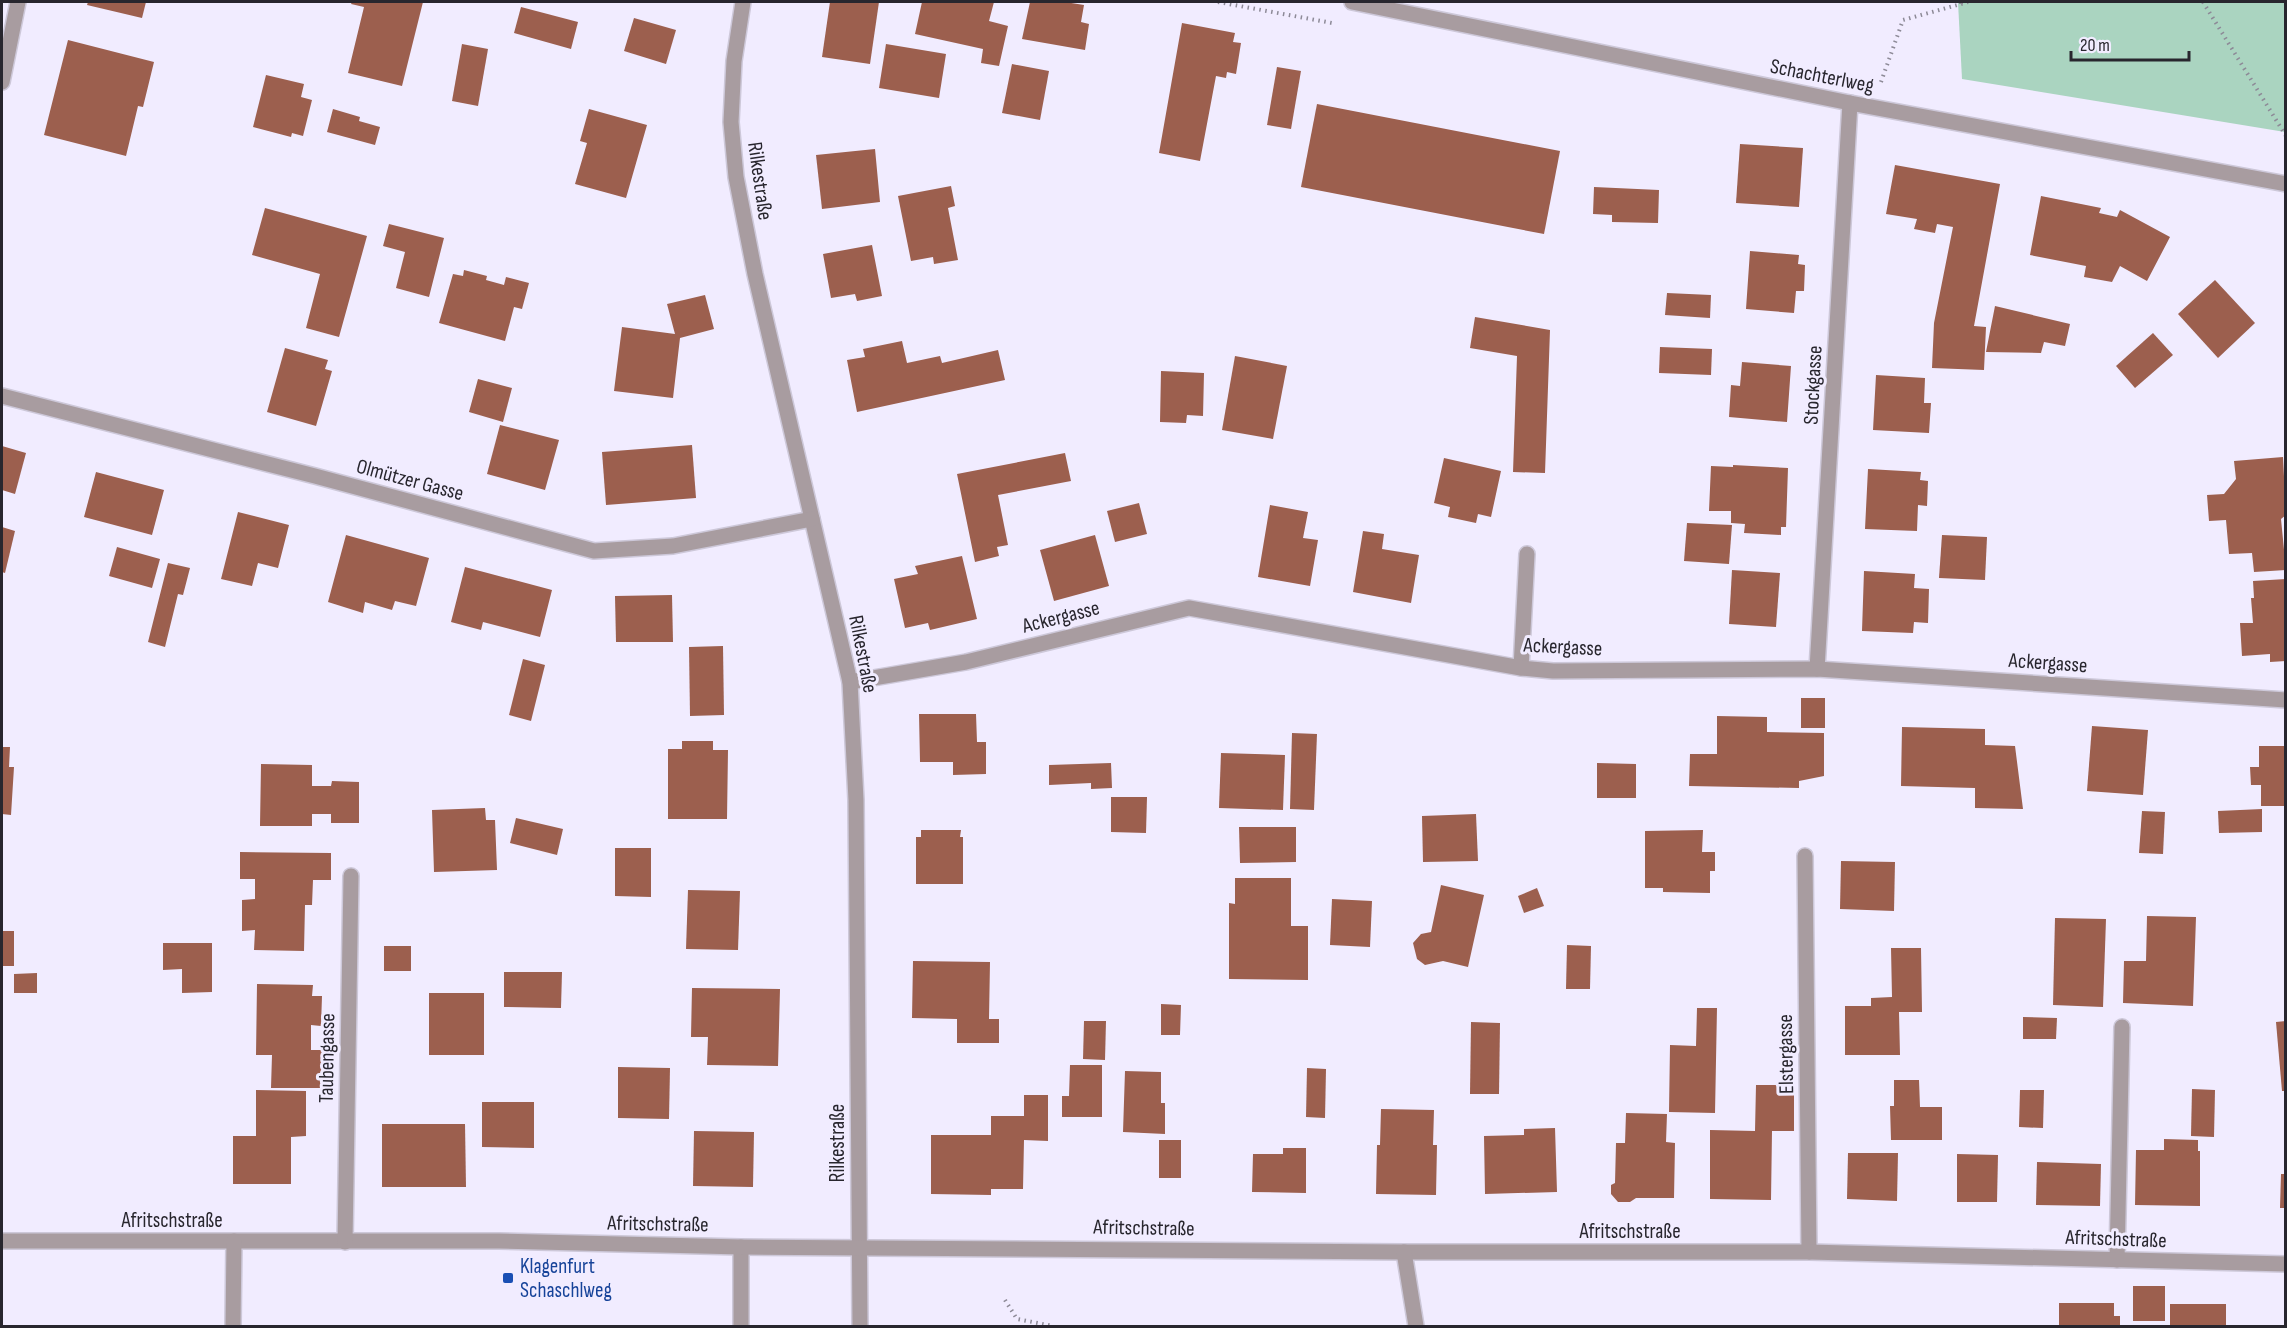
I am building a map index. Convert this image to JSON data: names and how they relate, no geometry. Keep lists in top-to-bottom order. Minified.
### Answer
{"streets":{"street":["Schachterlweg","Rilkestraße","Stockgasse","Olmützer Gasse","Ackergasse","Elstergasse","Taubengasse","Afritschstraße"]},"crossings":[["Schachterlweg","Stockgasse"],["Rilkestraße","Olmützer Gasse"],["Rilkestraße","Ackergasse"],["Rilkestraße","Afritschstraße"],["Stockgasse","Ackergasse"],["Elstergasse","Afritschstraße"],["Taubengasse","Afritschstraße"]],"places":{"transit":["Klagenfurt Schaschlweg"]},"scale_bar":"20 m"}
